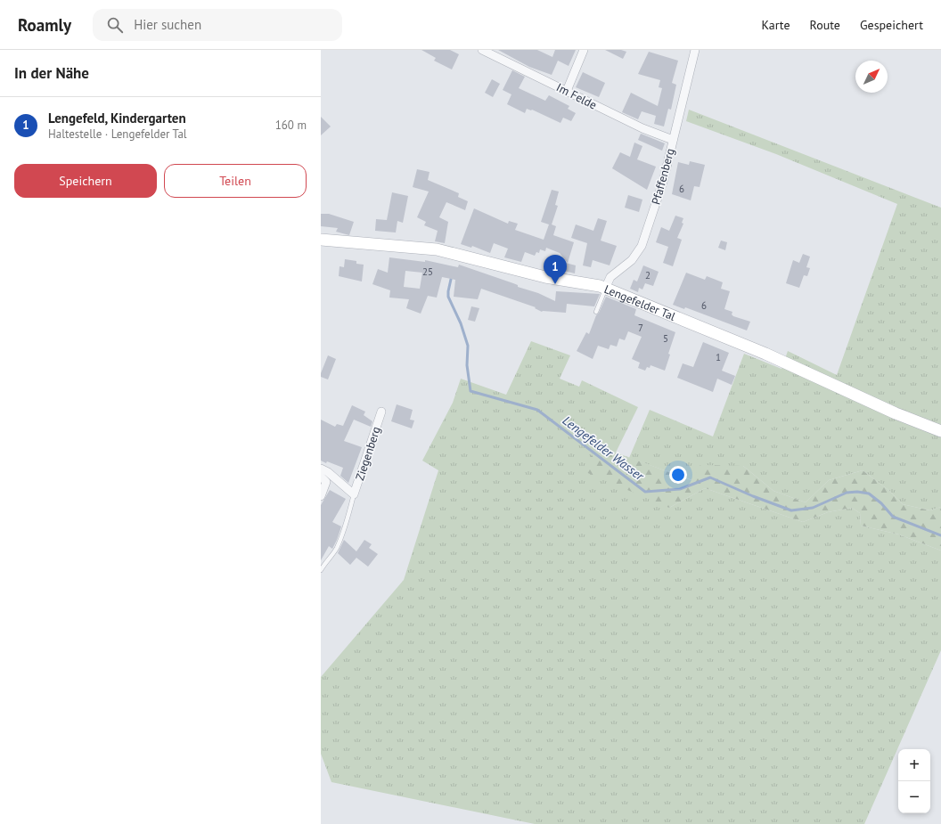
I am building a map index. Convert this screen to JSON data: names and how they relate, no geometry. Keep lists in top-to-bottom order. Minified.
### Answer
{"streets":{"street":["Im Felde","Pfaffenberg","Lengefelder Tal","Ziegenberg"]},"crossings":[["Im Felde","Pfaffenberg"],["Pfaffenberg","Lengefelder Tal"]],"water":["Lengefelder Wasser"],"house_numbers":["6","25","2","6","7","5","1"],"north":"top right","page":{"header":"Roamly","search":"Hier suchen","nav":["Karte","Route","Gespeichert"],"heading":"In der Nähe","list":[{"mark":"1","name":"Lengefeld, Kindergarten","note":"Haltestelle · Lengefelder Tal","value":"160 m"}],"buttons":["Speichern","Teilen"],"pins":"1","map_buttons":["+","−"]}}
